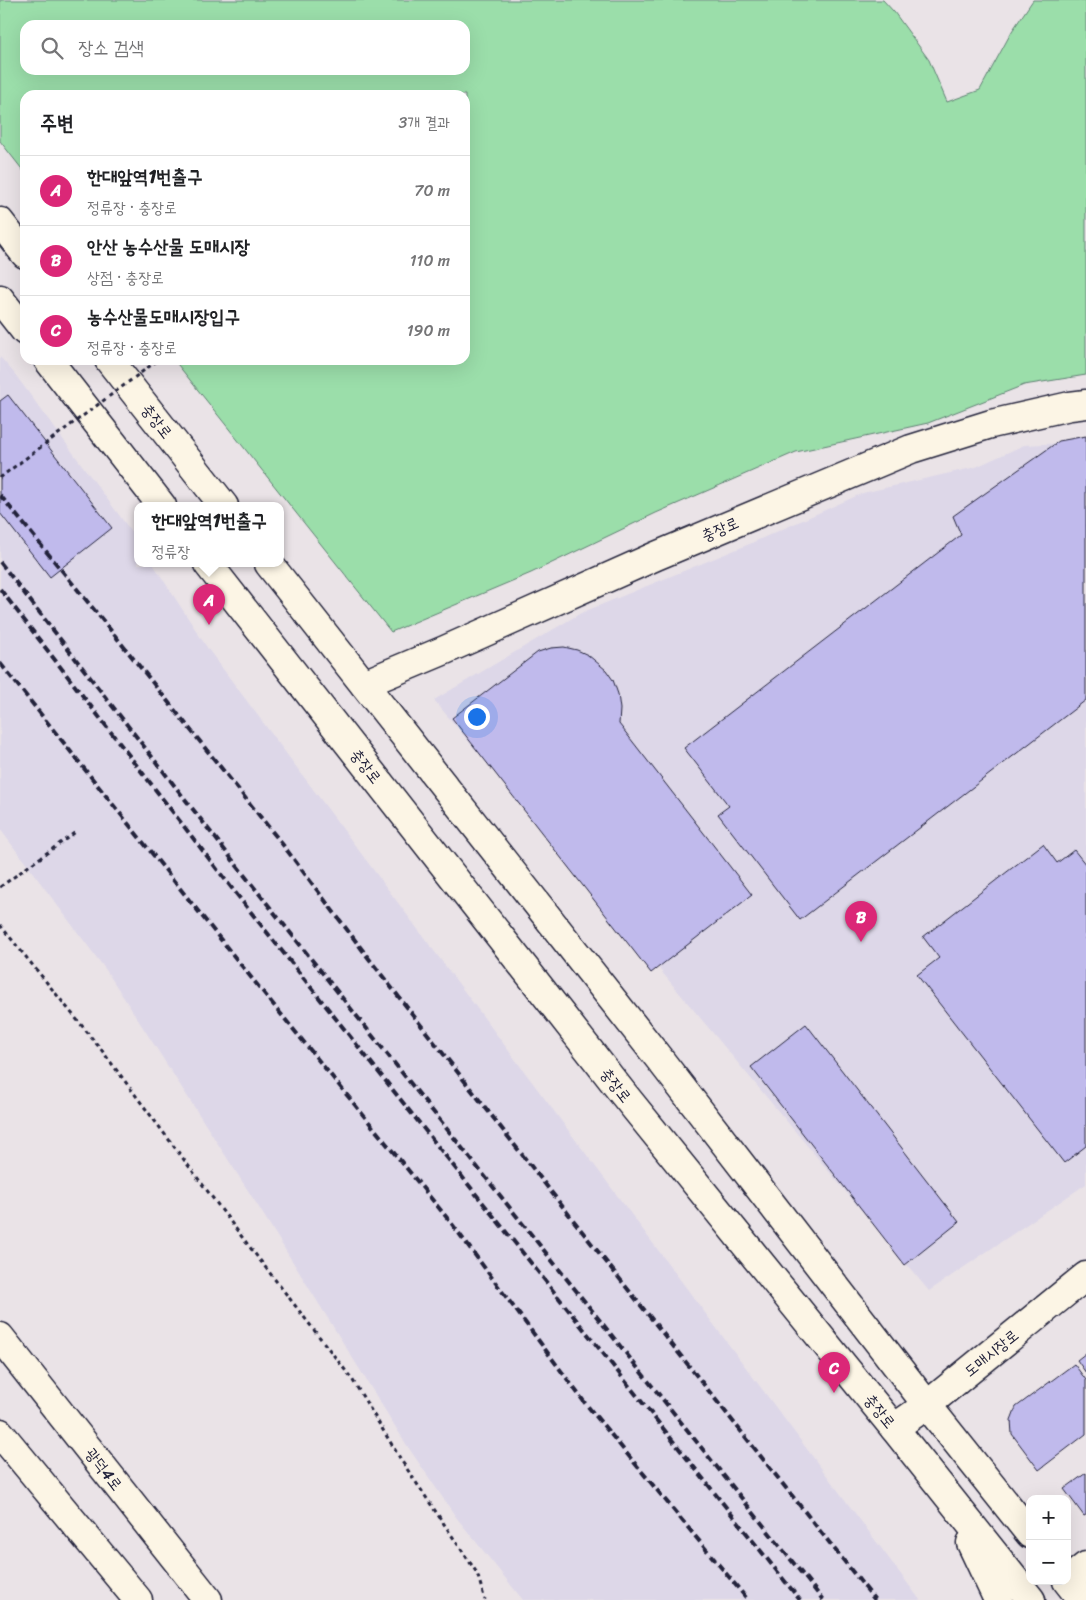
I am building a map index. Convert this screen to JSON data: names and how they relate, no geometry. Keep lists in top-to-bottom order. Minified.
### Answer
{"streets":{"street":["충장로","도매시장로","광덕4로"]},"crossings":[["충장로","도매시장로"]],"page":{"search":"장소 검색","heading":["주변","3개 결과"],"list":[{"mark":"A","name":"한대앞역1번출구","note":"정류장 · 충장로","value":"70 m"},{"mark":"B","name":"안산 농수산물 도매시장","note":"상점 · 충장로","value":"110 m"},{"mark":"C","name":"농수산물도매시장입구","note":"정류장 · 충장로","value":"190 m"}],"popup":["한대앞역1번출구","정류장"],"pins":["A","B","C"],"map_buttons":["+","−"]}}
